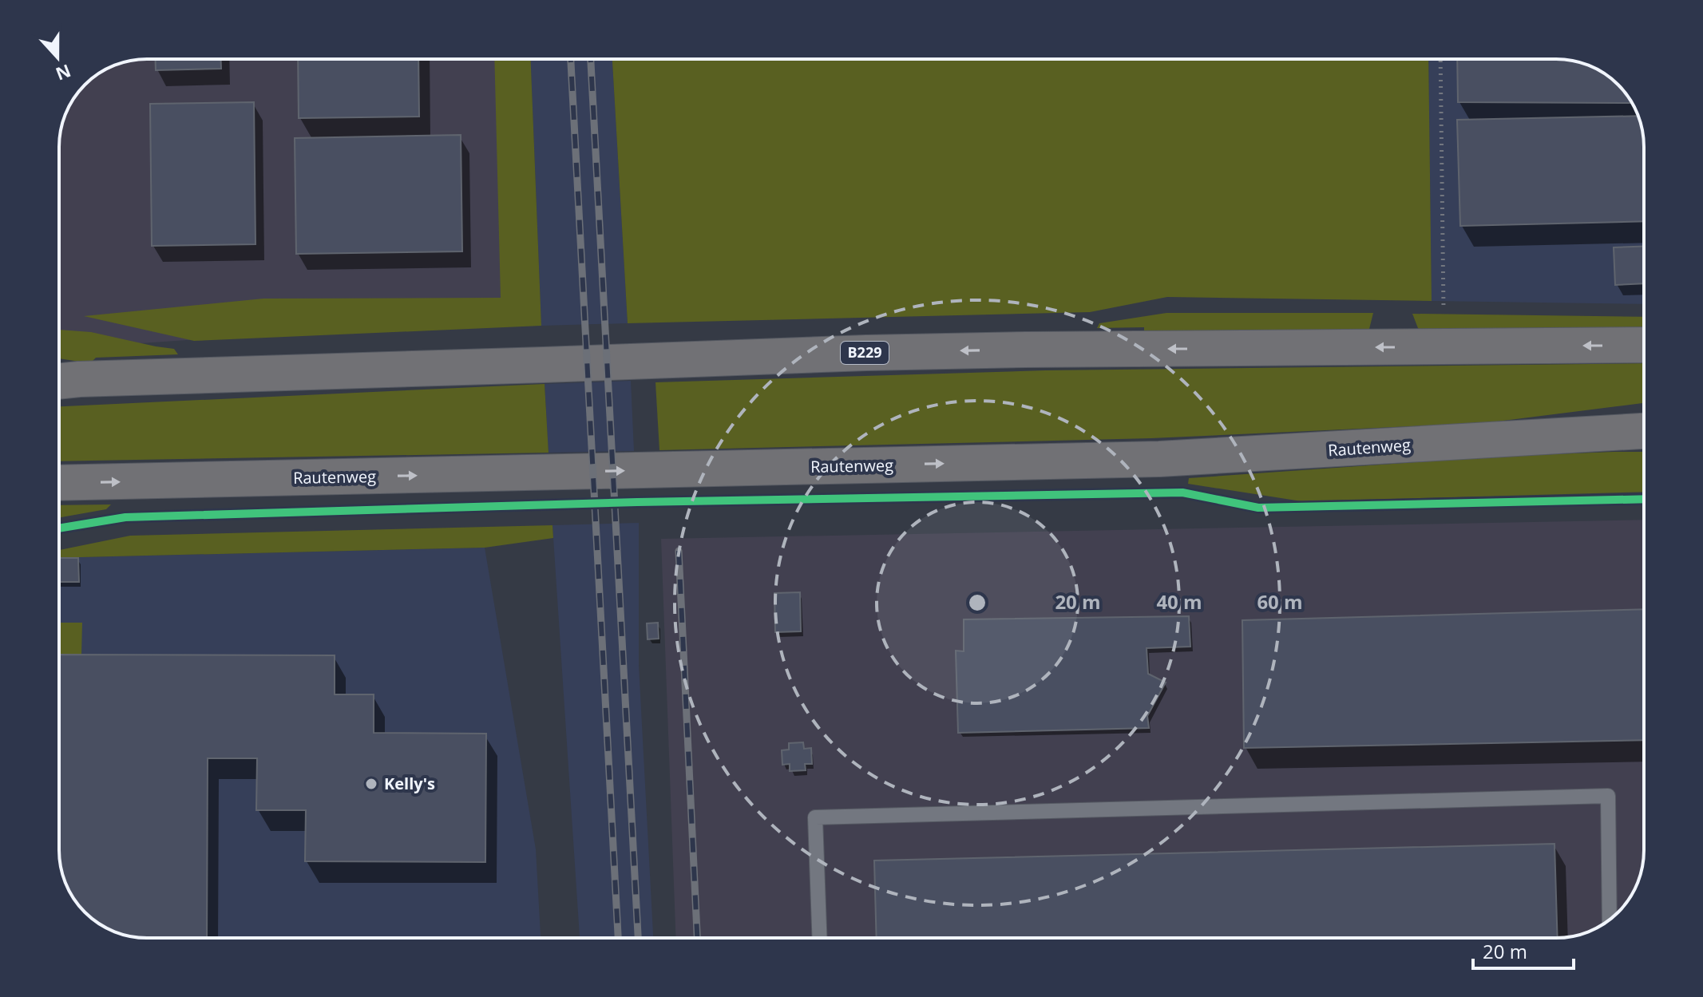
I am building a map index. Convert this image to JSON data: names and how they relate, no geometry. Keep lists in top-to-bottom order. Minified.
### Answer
{"streets":{"main road":["B229","Rautenweg"]},"places":["Kelly's"],"scale_bar":"20 m","north":"bottom","rings":["20 m","40 m","60 m"]}
